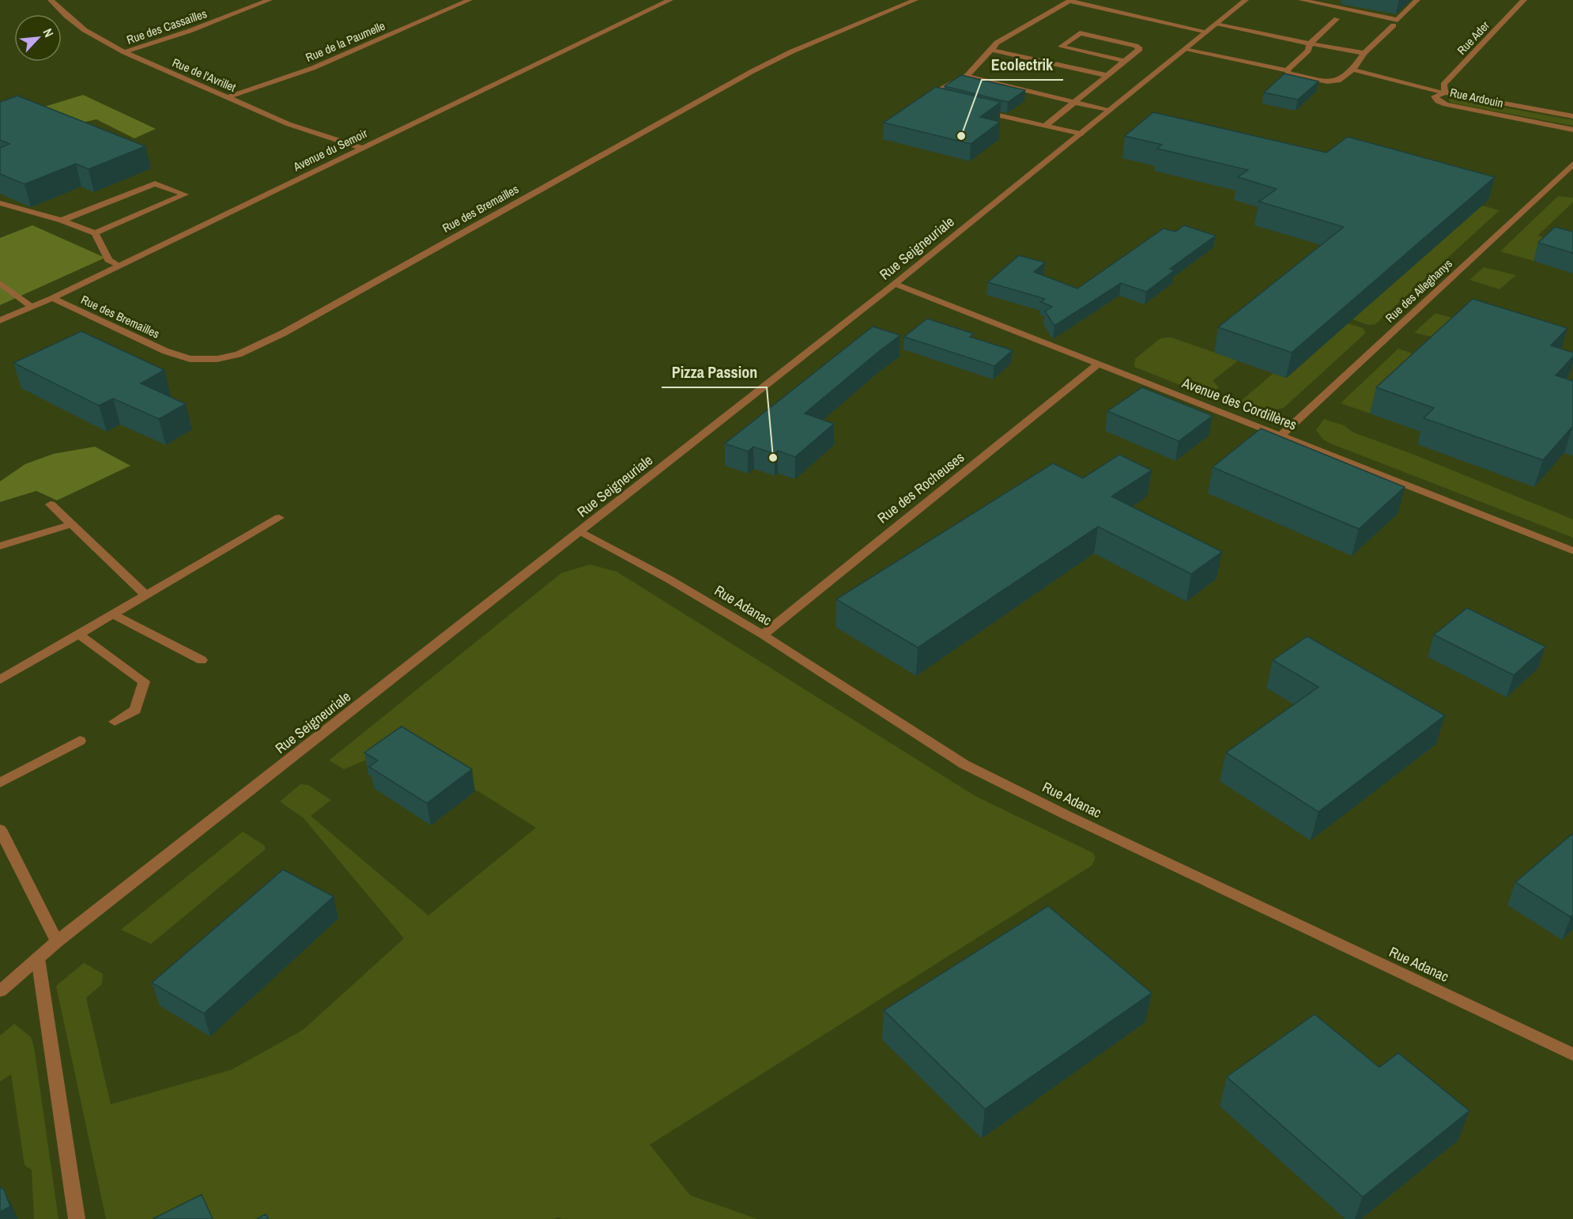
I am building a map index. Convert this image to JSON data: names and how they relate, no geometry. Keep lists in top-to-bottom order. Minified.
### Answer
{"streets":{"street":["Rue des Cassailles","Rue Ader","Rue de la Paumelle","Rue de l'Avrillet","Rue Ardouin","Avenue du Semoir","Rue des Bremailles","Rue Seigneuriale","Rue des Alleghanys","Avenue des Cordillères","Rue des Rocheuses","Rue Adanac"]},"crossings":[["Rue des Cassailles","Rue de l'Avrillet"],["Rue Ader","Rue Ardouin"],["Rue de la Paumelle","Rue de l'Avrillet"],["Rue de l'Avrillet","Avenue du Semoir"],["Avenue du Semoir","Rue des Bremailles"],["Rue Seigneuriale","Avenue des Cordillères"],["Rue Seigneuriale","Rue Adanac"],["Rue des Alleghanys","Avenue des Cordillères"],["Avenue des Cordillères","Rue des Rocheuses"],["Rue des Rocheuses","Rue Adanac"]],"places":["Ecolectrik","Pizza Passion"],"north":"top right"}
